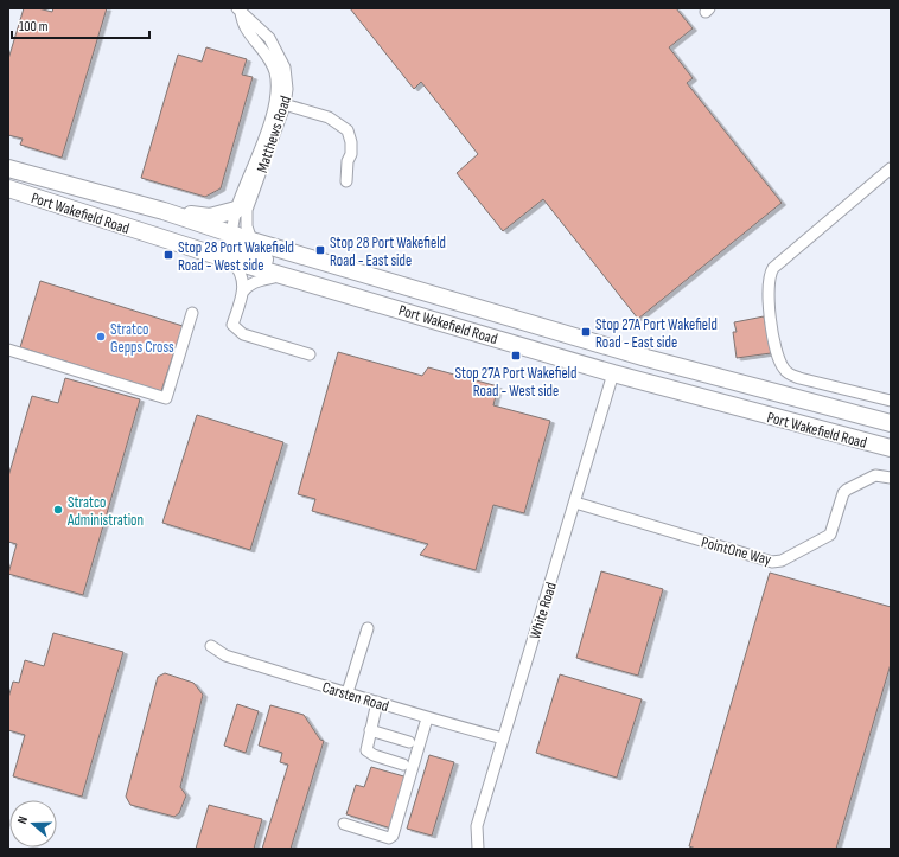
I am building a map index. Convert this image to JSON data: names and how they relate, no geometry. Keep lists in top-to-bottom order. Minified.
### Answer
{"streets":{"highway":["Port Wakefield Road"],"street":["Matthews Road","PointOne Way","White Road","Carsten Road"]},"crossings":[["Matthews Road","Port Wakefield Road"],["Port Wakefield Road","White Road"],["PointOne Way","White Road"],["White Road","Carsten Road"]],"places":{"transit":["Stop 28 Port Wakefield Road - East side","Stop 28 Port Wakefield Road - West side","Stop 27A Port Wakefield Road - East side","Stop 27A Port Wakefield Road - West side"],"other":["Stratco Gepps Cross","Stratco Administration"]},"scale_bar":"100 m","north":"left"}
